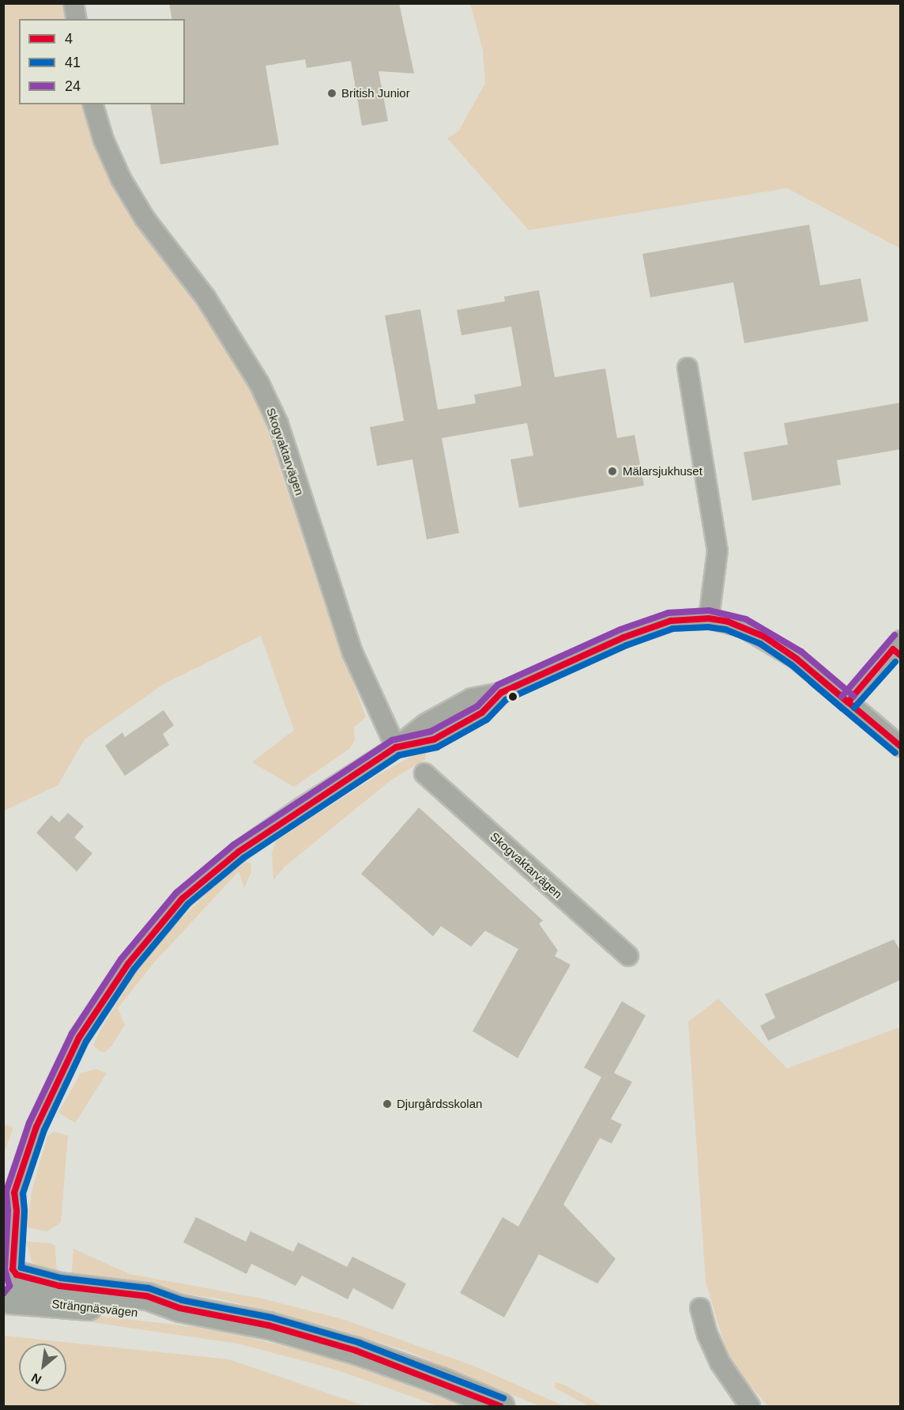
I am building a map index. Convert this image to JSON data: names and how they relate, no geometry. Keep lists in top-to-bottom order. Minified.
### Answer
{"streets":{"main road":["Strängnäsvägen"],"street":["Skogvaktarvägen"]},"places":["British Junior","Mälarsjukhuset","Djurgårdsskolan"],"lines":["transit line 24","transit line 4","transit line 41"],"legend":["4","41","24"],"north":"bottom left"}
